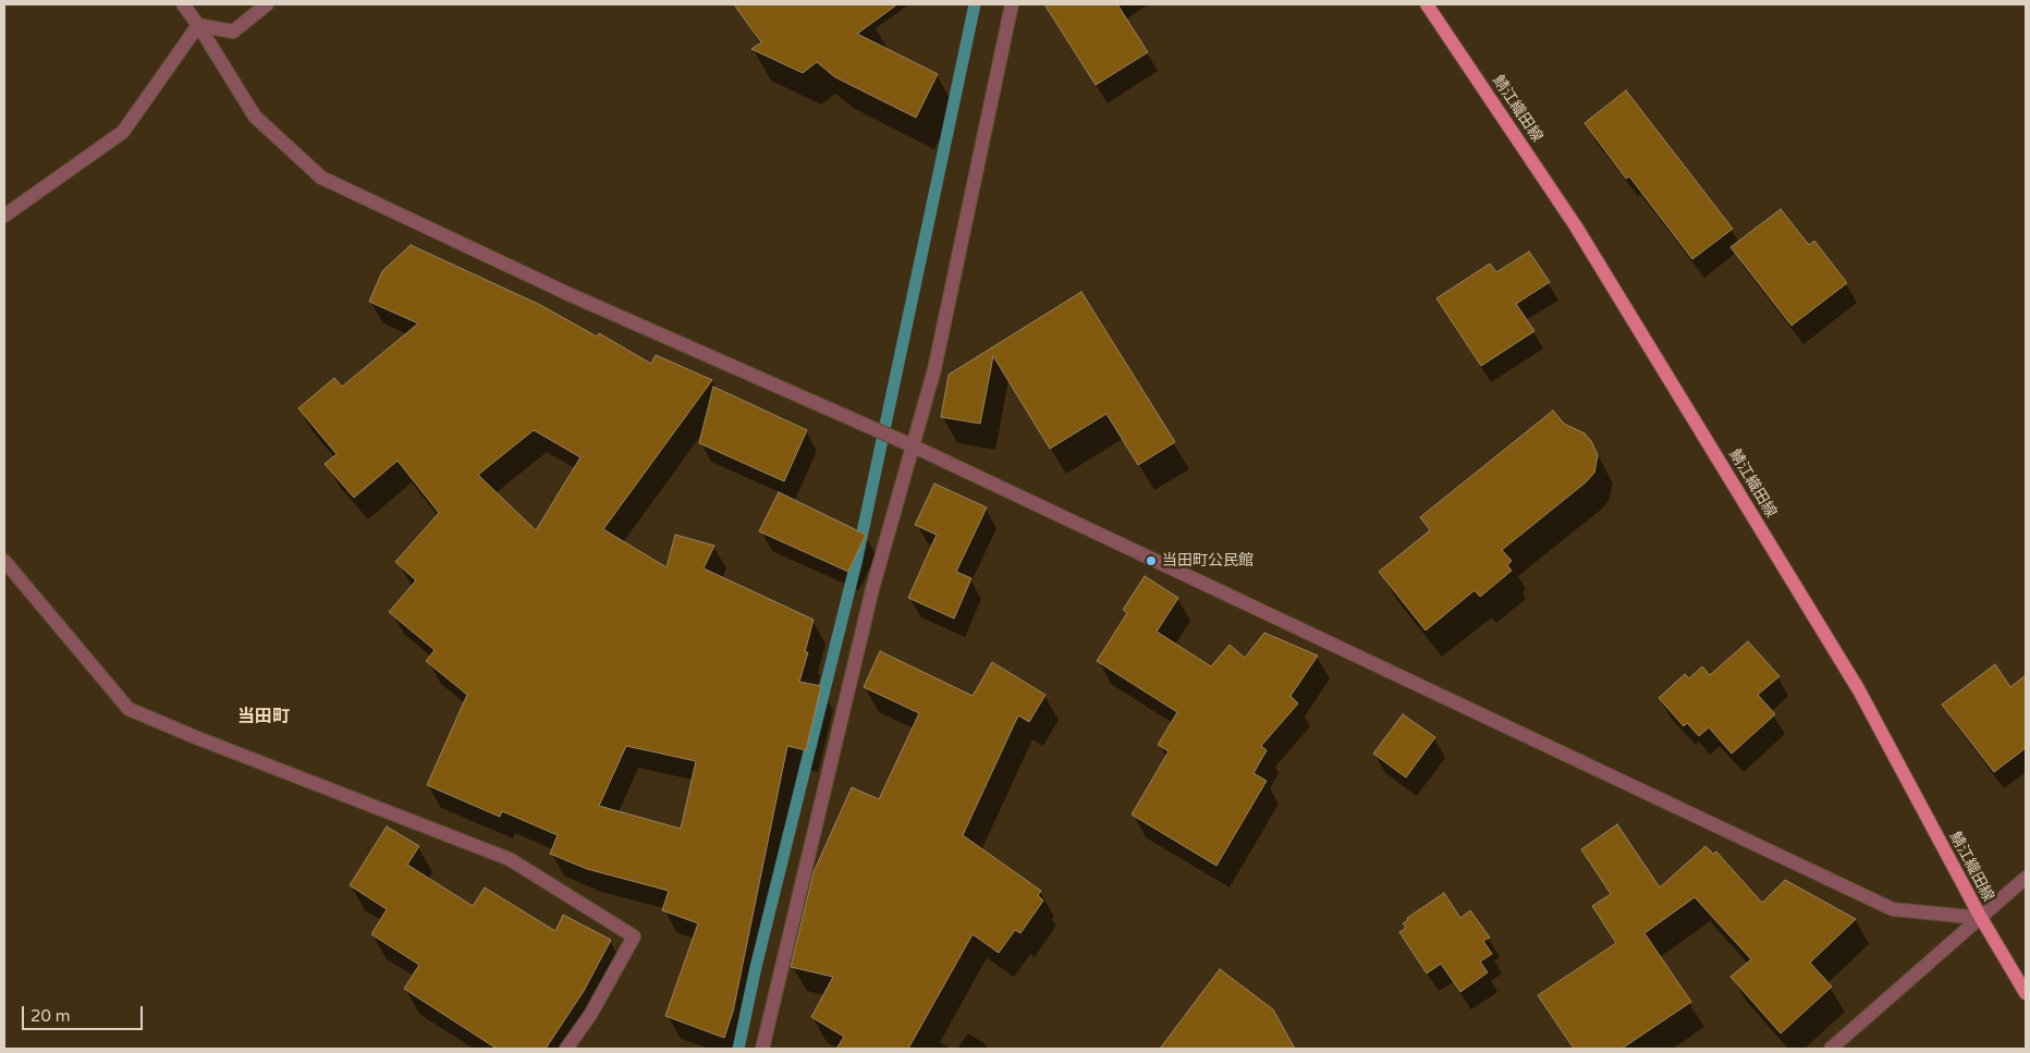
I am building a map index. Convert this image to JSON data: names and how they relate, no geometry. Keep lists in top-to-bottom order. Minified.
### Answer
{"streets":{"main road":["鯖江織田線"]},"districts":["当田町"],"places":["当田町公民館"],"scale_bar":"20 m"}
